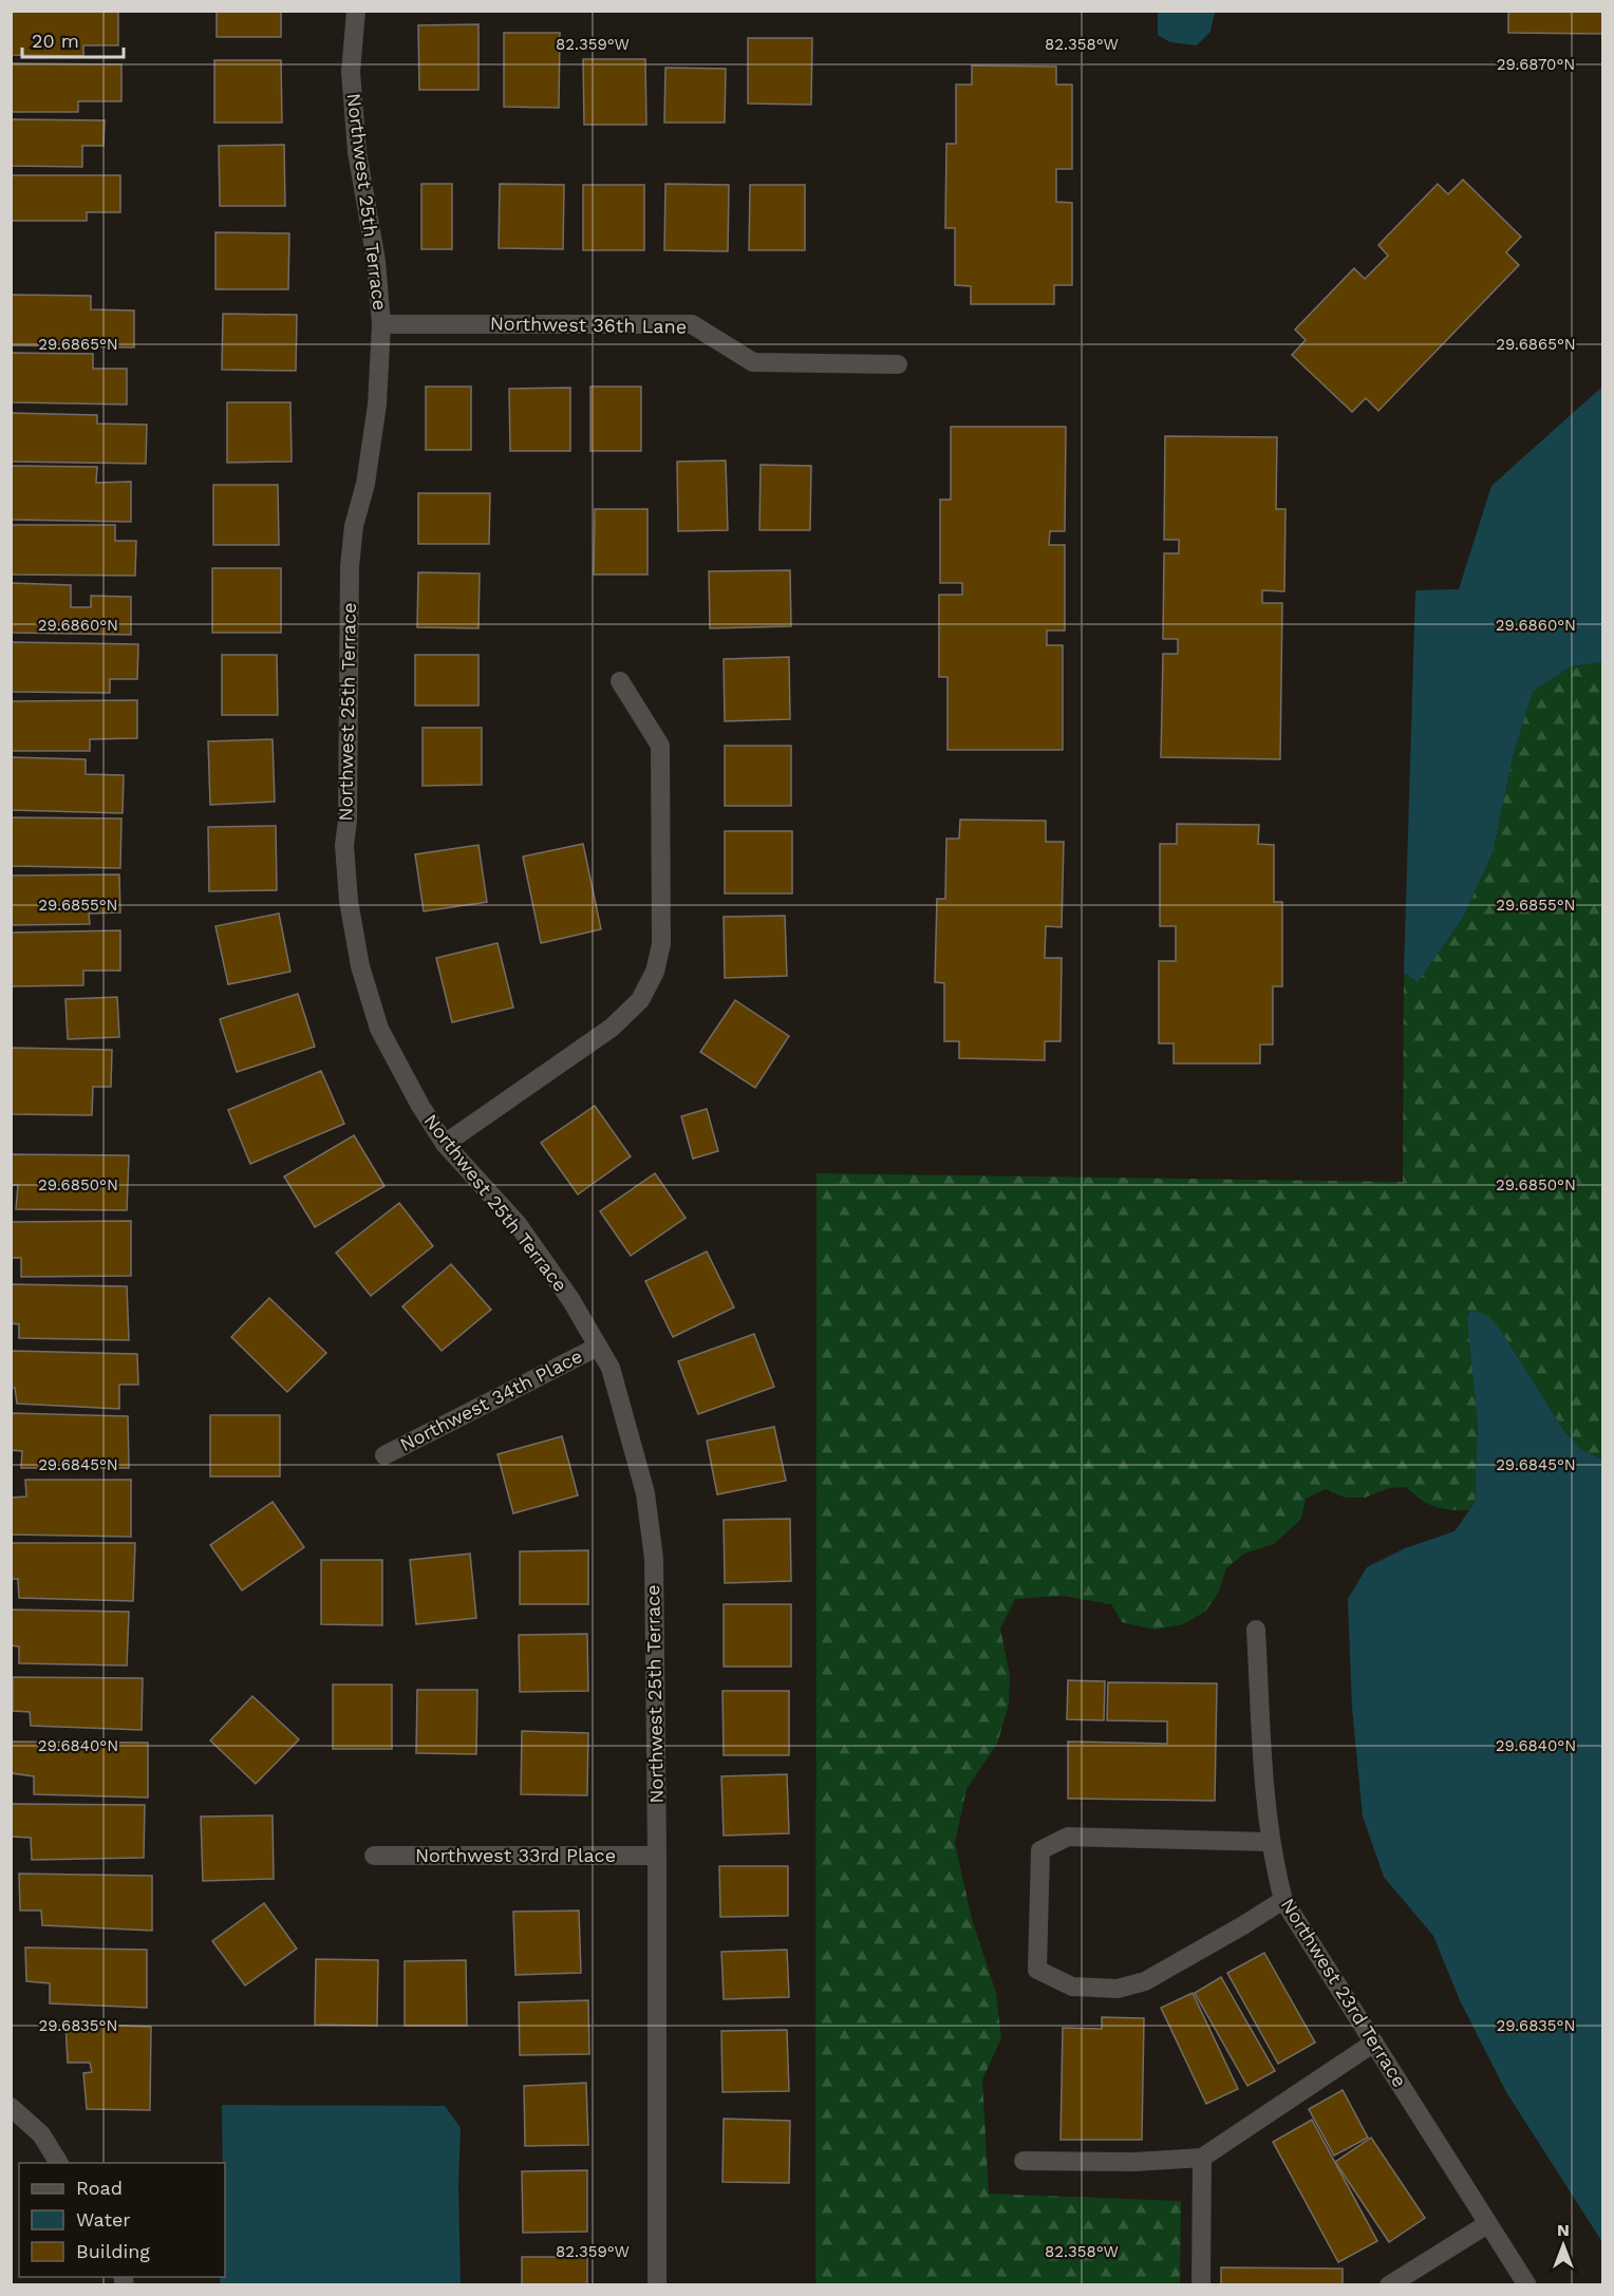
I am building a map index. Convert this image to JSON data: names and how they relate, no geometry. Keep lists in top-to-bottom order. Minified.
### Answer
{"streets":{"street":["Northwest 25th Terrace","Northwest 36th Lane","Northwest 34th Place","Northwest 33rd Place","Northwest 23rd Terrace"]},"crossings":[["Northwest 25th Terrace","Northwest 36th Lane"],["Northwest 25th Terrace","Northwest 34th Place"],["Northwest 25th Terrace","Northwest 33rd Place"]],"legend":["Road","Water","Building"],"scale_bar":"20 m","north":"top","coordinates":["82.359°W","82.358°W","29.6870°N","29.6865°N","29.6860°N","29.6855°N","29.6850°N","29.6845°N","29.6840°N","29.6835°N"]}
